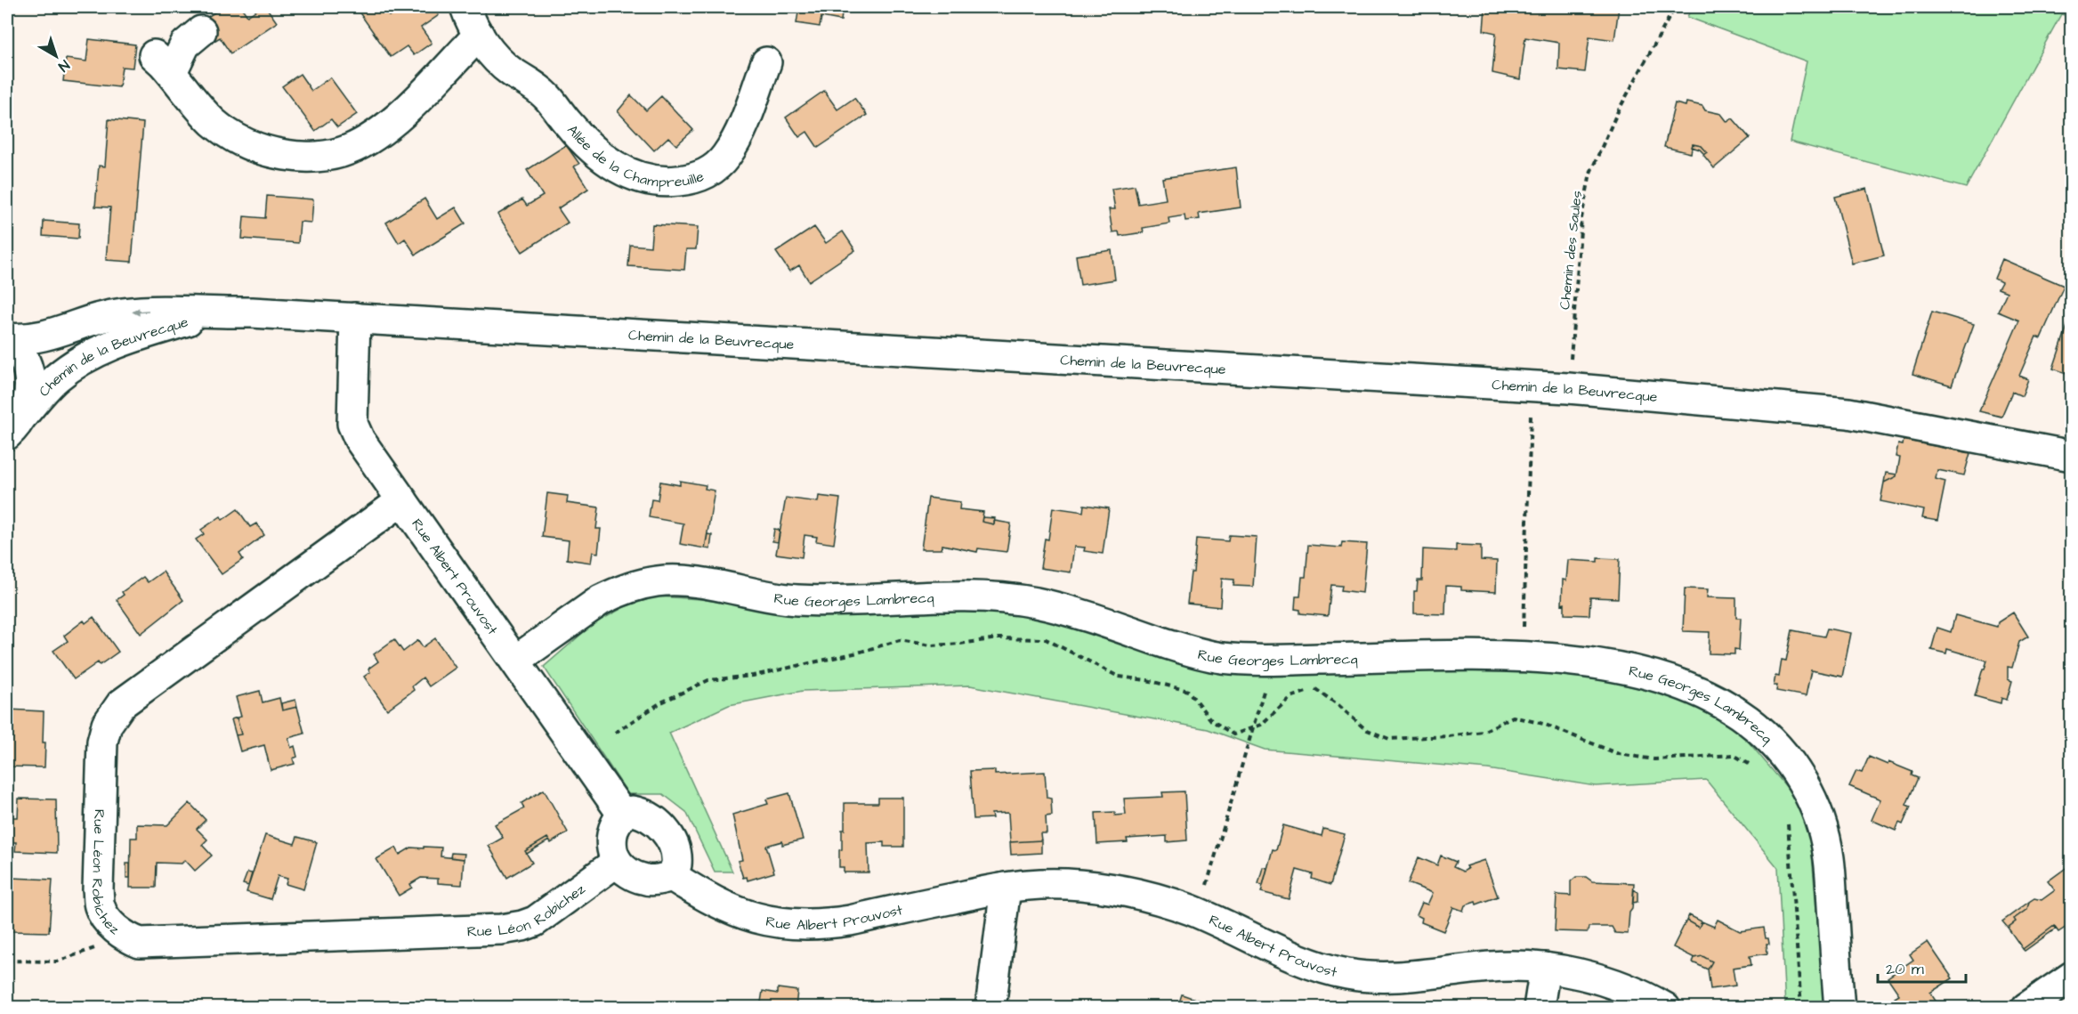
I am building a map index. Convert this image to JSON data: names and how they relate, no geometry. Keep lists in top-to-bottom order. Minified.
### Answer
{"streets":{"street":["Allée de la Champreuille","Chemin de la Beuvrecque","Rue Albert Prouvost","Rue Georges Lambrecq","Rue Léon Robichez"],"path":["Chemin des Saules"]},"crossings":[["Chemin des Saules","Chemin de la Beuvrecque"],["Chemin de la Beuvrecque","Rue Albert Prouvost"],["Rue Albert Prouvost","Rue Georges Lambrecq"],["Rue Albert Prouvost","Rue Léon Robichez"]],"scale_bar":"20 m","north":"bottom right"}
